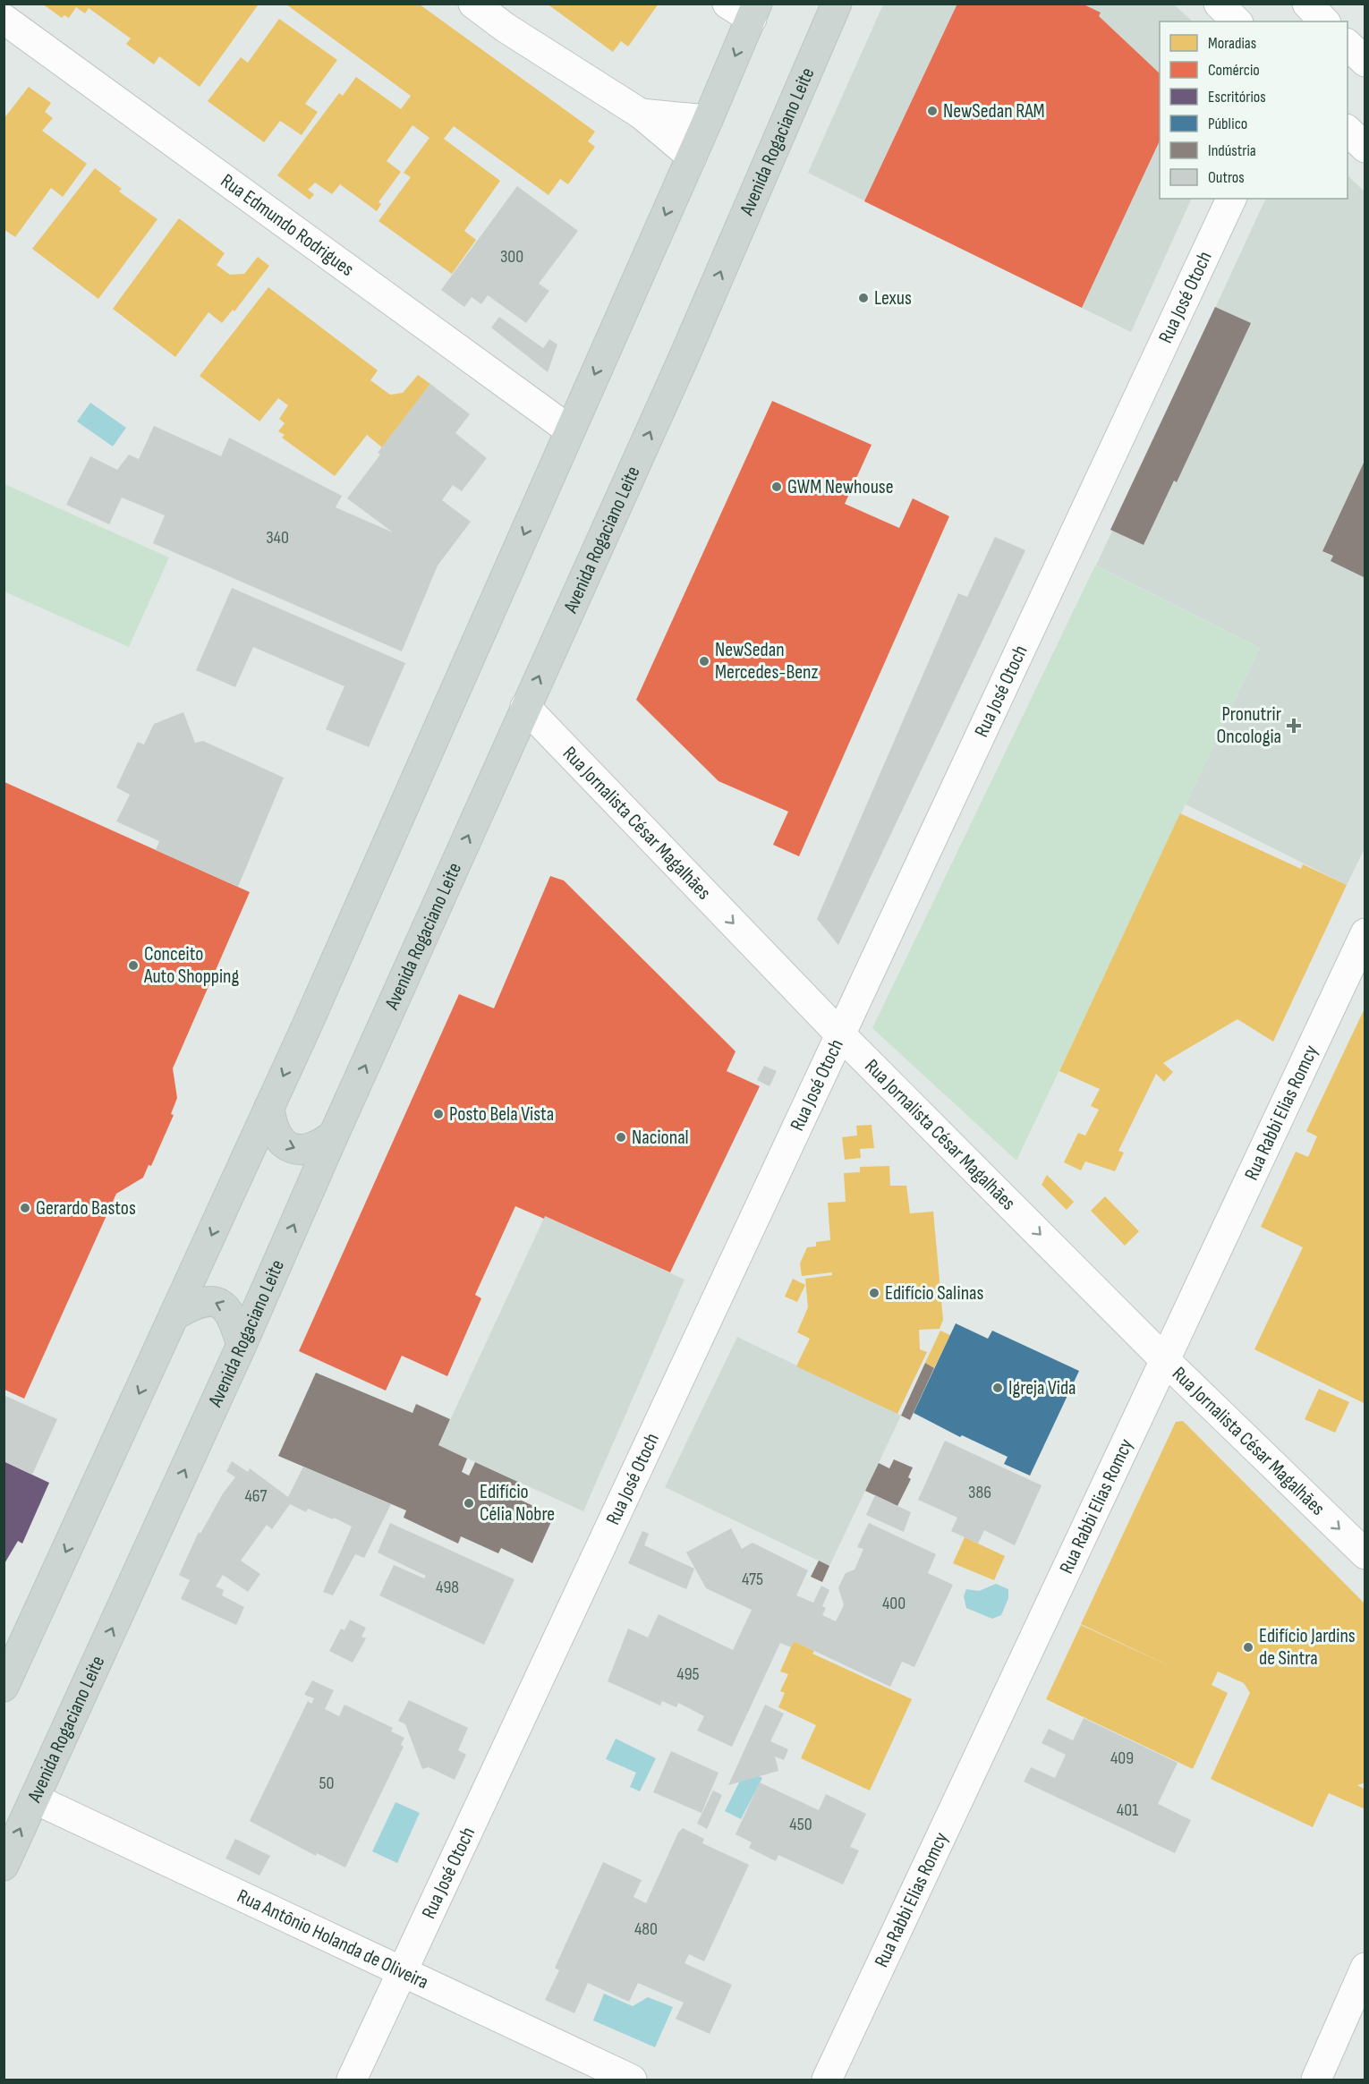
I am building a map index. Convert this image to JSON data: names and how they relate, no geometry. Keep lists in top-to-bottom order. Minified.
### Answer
{"streets":{"main road":["Avenida Rogaciano Leite"],"street":["Rua Edmundo Rodrigues","Rua José Otoch","Rua Jornalista César Magalhães","Rua Rabbi Elias Romcy","Rua Antônio Holanda de Oliveira"]},"crossings":[["Avenida Rogaciano Leite","Rua Jornalista César Magalhães"],["Avenida Rogaciano Leite","Rua Antônio Holanda de Oliveira"],["Rua José Otoch","Rua Jornalista César Magalhães"],["Rua José Otoch","Rua Antônio Holanda de Oliveira"],["Rua Jornalista César Magalhães","Rua Rabbi Elias Romcy"]],"one_way":["Rua Jornalista César Magalhães"],"places":{"other":["NewSedan RAM","Lexus","GWM Newhouse","NewSedan Mercedes-Benz","Conceito Auto Shopping","Posto Bela Vista","Nacional","Gerardo Bastos","Edifício Salinas","Igreja Vida","Edifício Célia Nobre","Edifício Jardins de Sintra"],"health":["Pronutrir Oncologia"]},"house_numbers":["300","340","386","467","475","498","400","495","409","50","401","450","480"],"legend":["Moradias","Comércio","Escritórios","Público","Indústria","Outros"]}
